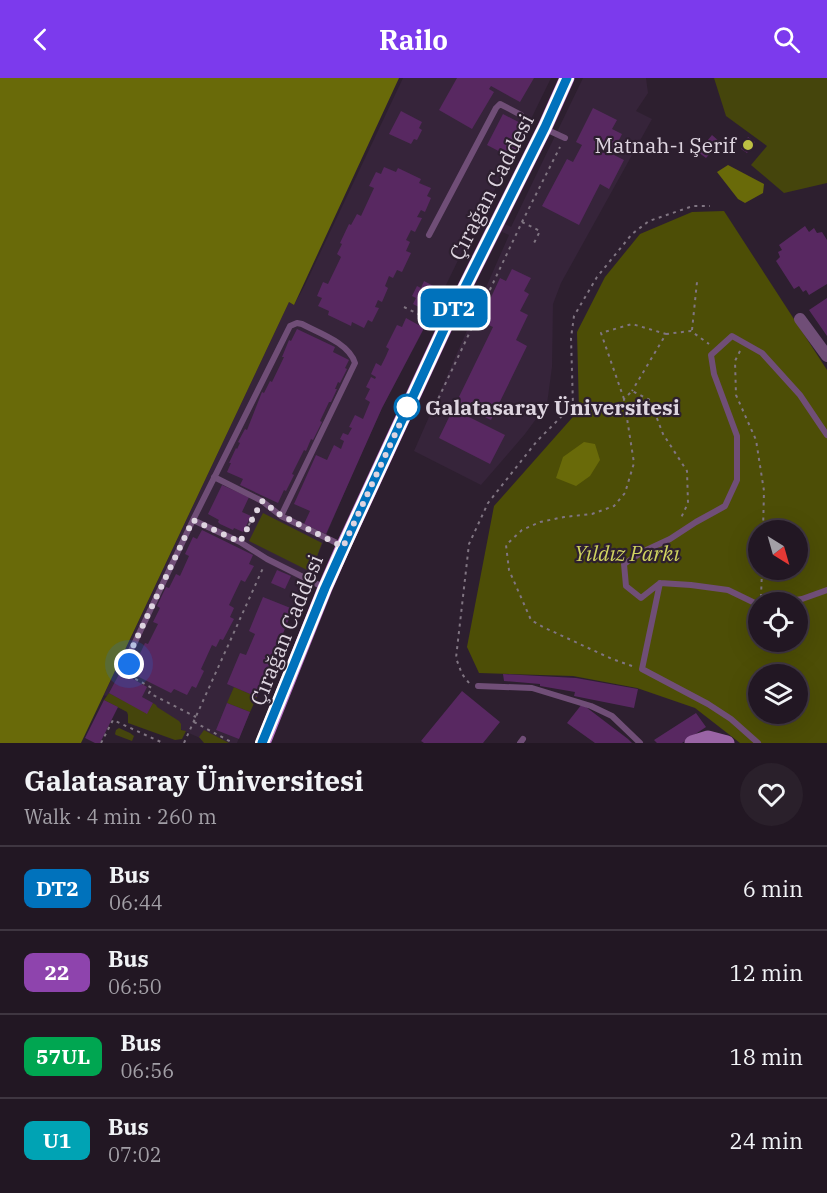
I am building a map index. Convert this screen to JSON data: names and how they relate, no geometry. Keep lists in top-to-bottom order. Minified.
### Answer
{"streets":{"main road":["Çırağan Caddesi"]},"parks":["Yıldız Parkı"],"places":["Matnah-ı Şerif","Galatasaray Üniversitesi"],"lines":["bus line DT2"],"north":"bottom right","page":{"header":"Railo","on_map":"DT2","heading":["Galatasaray Üniversitesi","Walk · 4 min · 260 m"],"list":[{"mark":"DT2","name":"Bus","note":"06:44","value":"6 min"},{"mark":"22","name":"Bus","note":"06:50","value":"12 min"},{"mark":"57UL","name":"Bus","note":"06:56","value":"18 min"},{"mark":"U1","name":"Bus","note":"07:02","value":"24 min"}]}}
